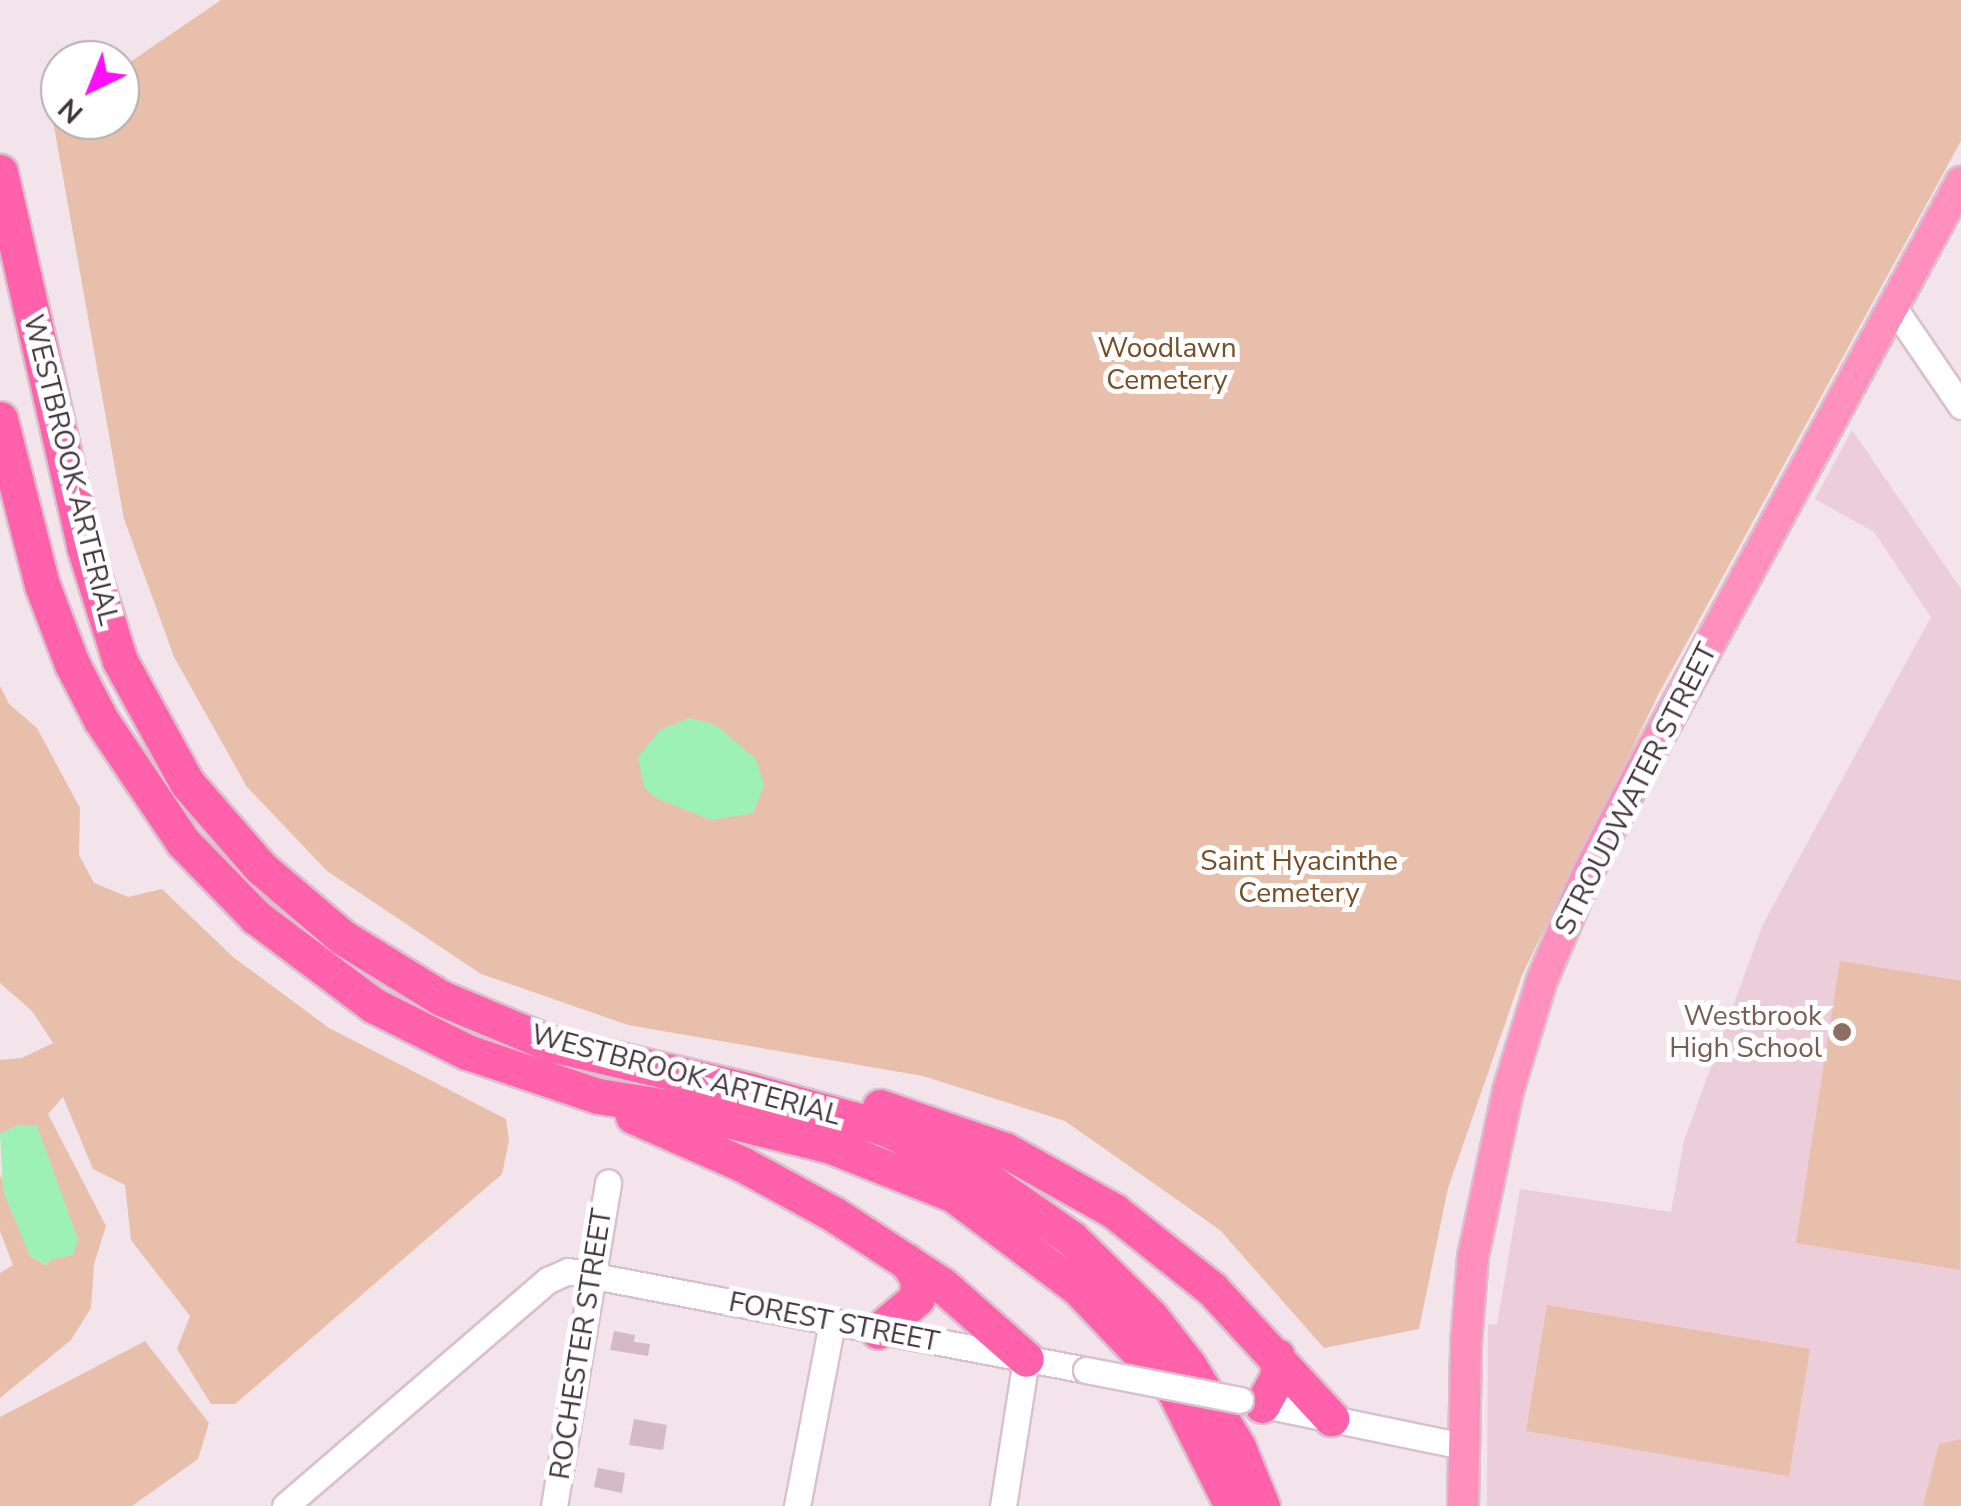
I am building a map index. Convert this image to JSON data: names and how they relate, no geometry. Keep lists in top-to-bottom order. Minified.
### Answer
{"streets":{"highway":["WESTBROOK ARTERIAL"],"main road":["STROUDWATER STREET"],"street":["FOREST STREET","ROCHESTER STREET"]},"crossings":[["STROUDWATER STREET","FOREST STREET"],["FOREST STREET","ROCHESTER STREET"]],"parks":["Woodlawn Cemetery","Saint Hyacinthe Cemetery"],"places":["Westbrook High School"],"north":"bottom left"}
